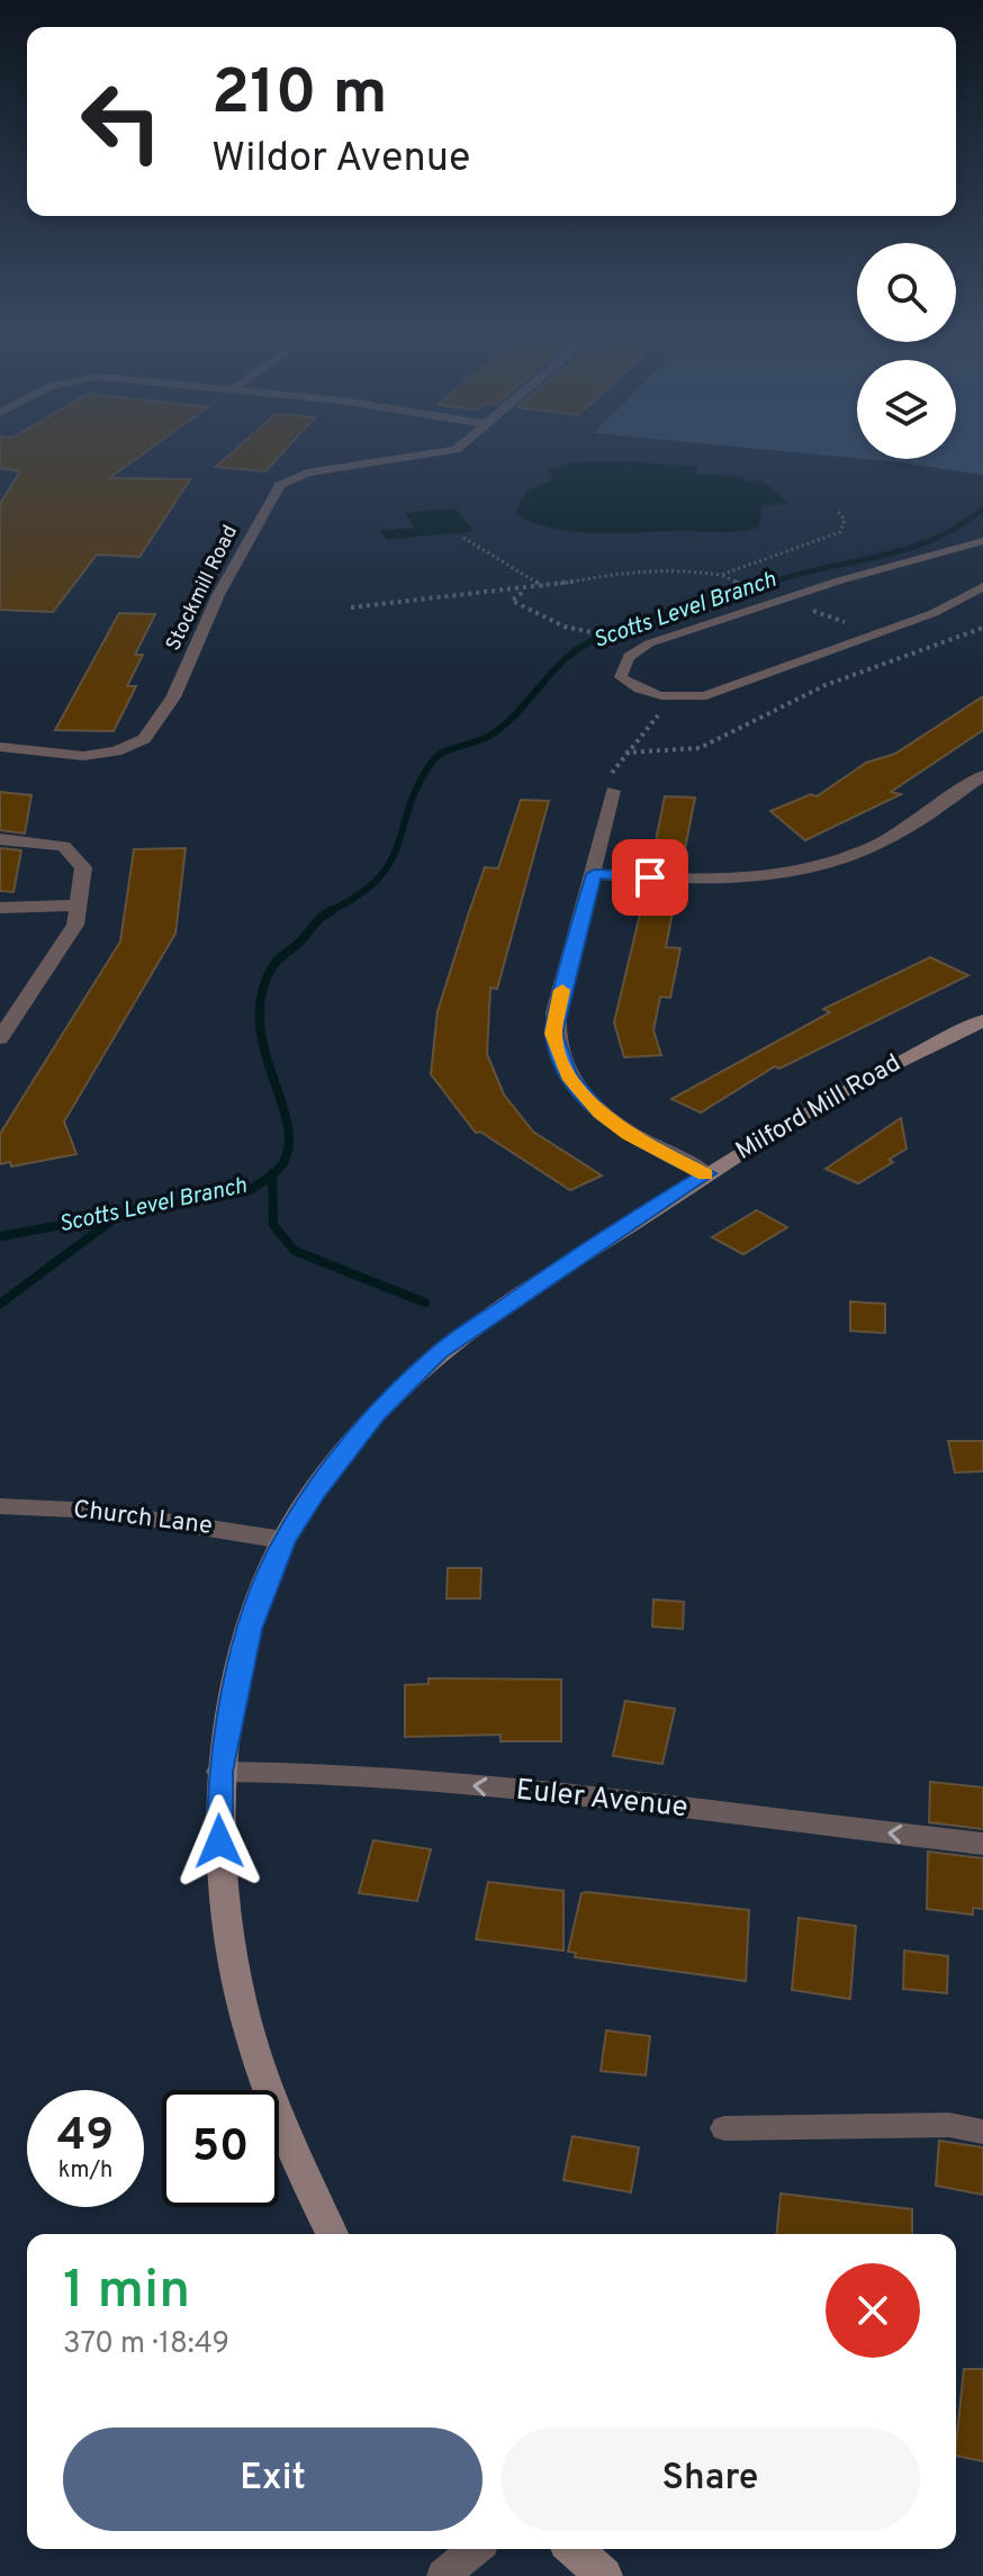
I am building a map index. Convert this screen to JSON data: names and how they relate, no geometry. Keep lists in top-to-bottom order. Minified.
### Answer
{"streets":{"main road":["Milford Mill Road"],"street":["Stockmill Road","Church Lane","Euler Avenue"]},"crossings":[["Milford Mill Road","Church Lane"],["Milford Mill Road","Euler Avenue"]],"one_way":["Euler Avenue"],"water":["Scotts Level Branch"],"page":{"turn":["210 m","Wildor Avenue"],"speed":"49 km/h","limit":"50","heading":["1 min","370 m · 18:49"],"buttons":["Exit","Share"]}}
